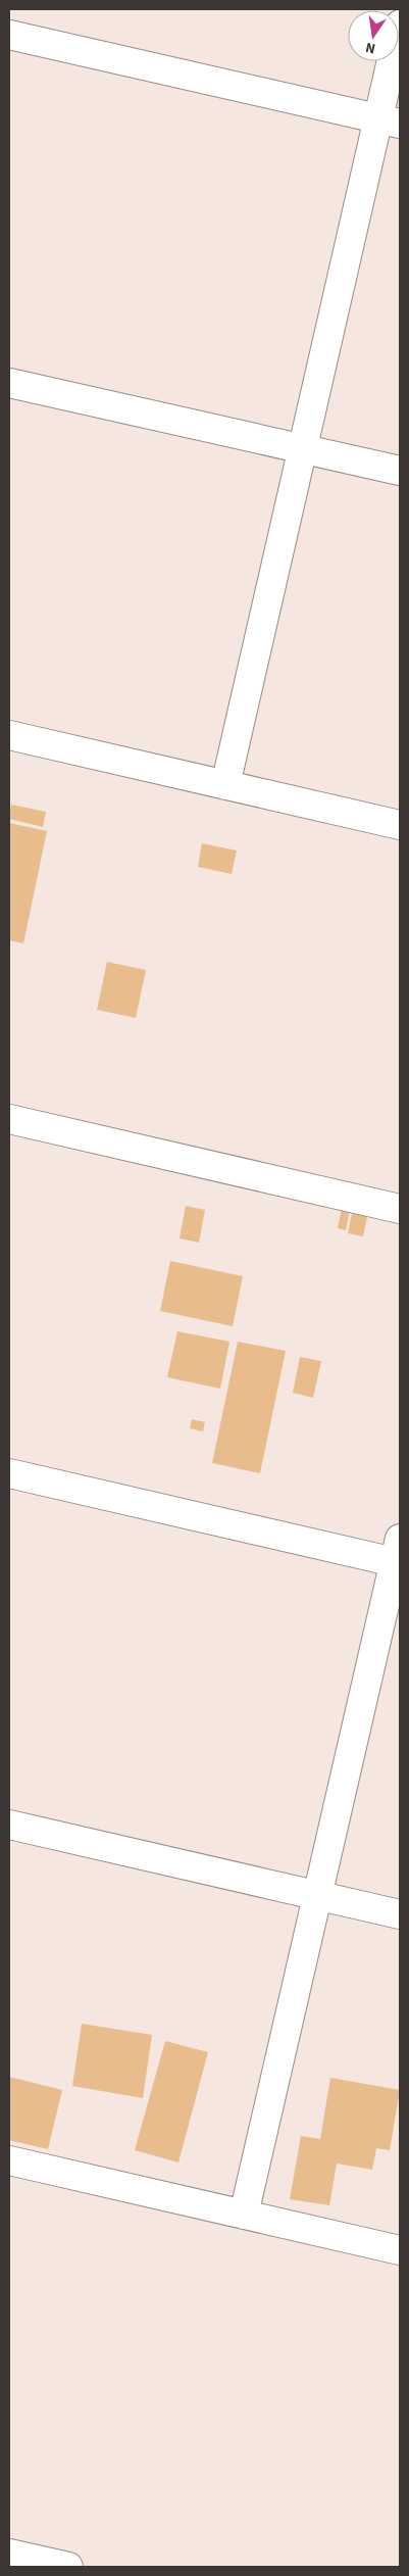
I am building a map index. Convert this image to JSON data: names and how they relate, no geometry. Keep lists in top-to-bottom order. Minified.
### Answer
{"north":"bottom"}
